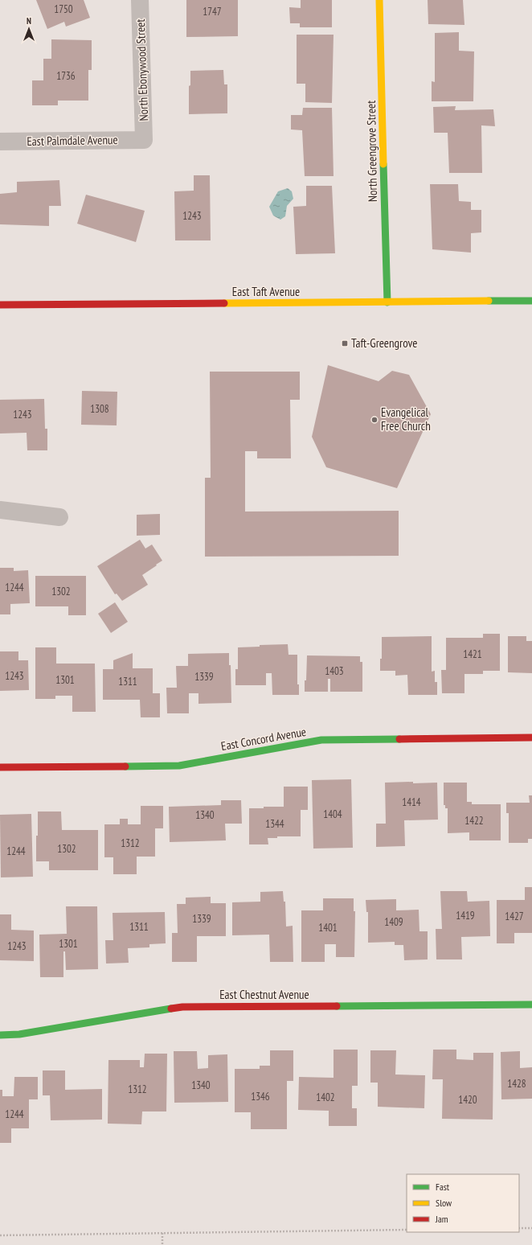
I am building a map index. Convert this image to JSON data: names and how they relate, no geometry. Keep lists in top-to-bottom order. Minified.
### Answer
{"streets":{"street":["North Ebonywood Street","East Palmdale Avenue","North Greengrove Street","East Taft Avenue","East Concord Avenue","East Chestnut Avenue"]},"crossings":[["North Ebonywood Street","East Palmdale Avenue"],["North Greengrove Street","East Taft Avenue"]],"places":{"transit":["Taft-Greengrove"],"other":["Evangelical Free Church"]},"house_numbers":["1750","1747","1736","1243","1308","1243","1244","1302","1421","1403","1243","1339","1301","1311","1414","1404","1340","1422","1344","1312","1302","1244","1419","1427","1339","1409","1311","1401","1301","1243","1428","1340","1312","1346","1402","1420","1244"],"legend":["Fast","Slow","Jam"],"north":"top"}
